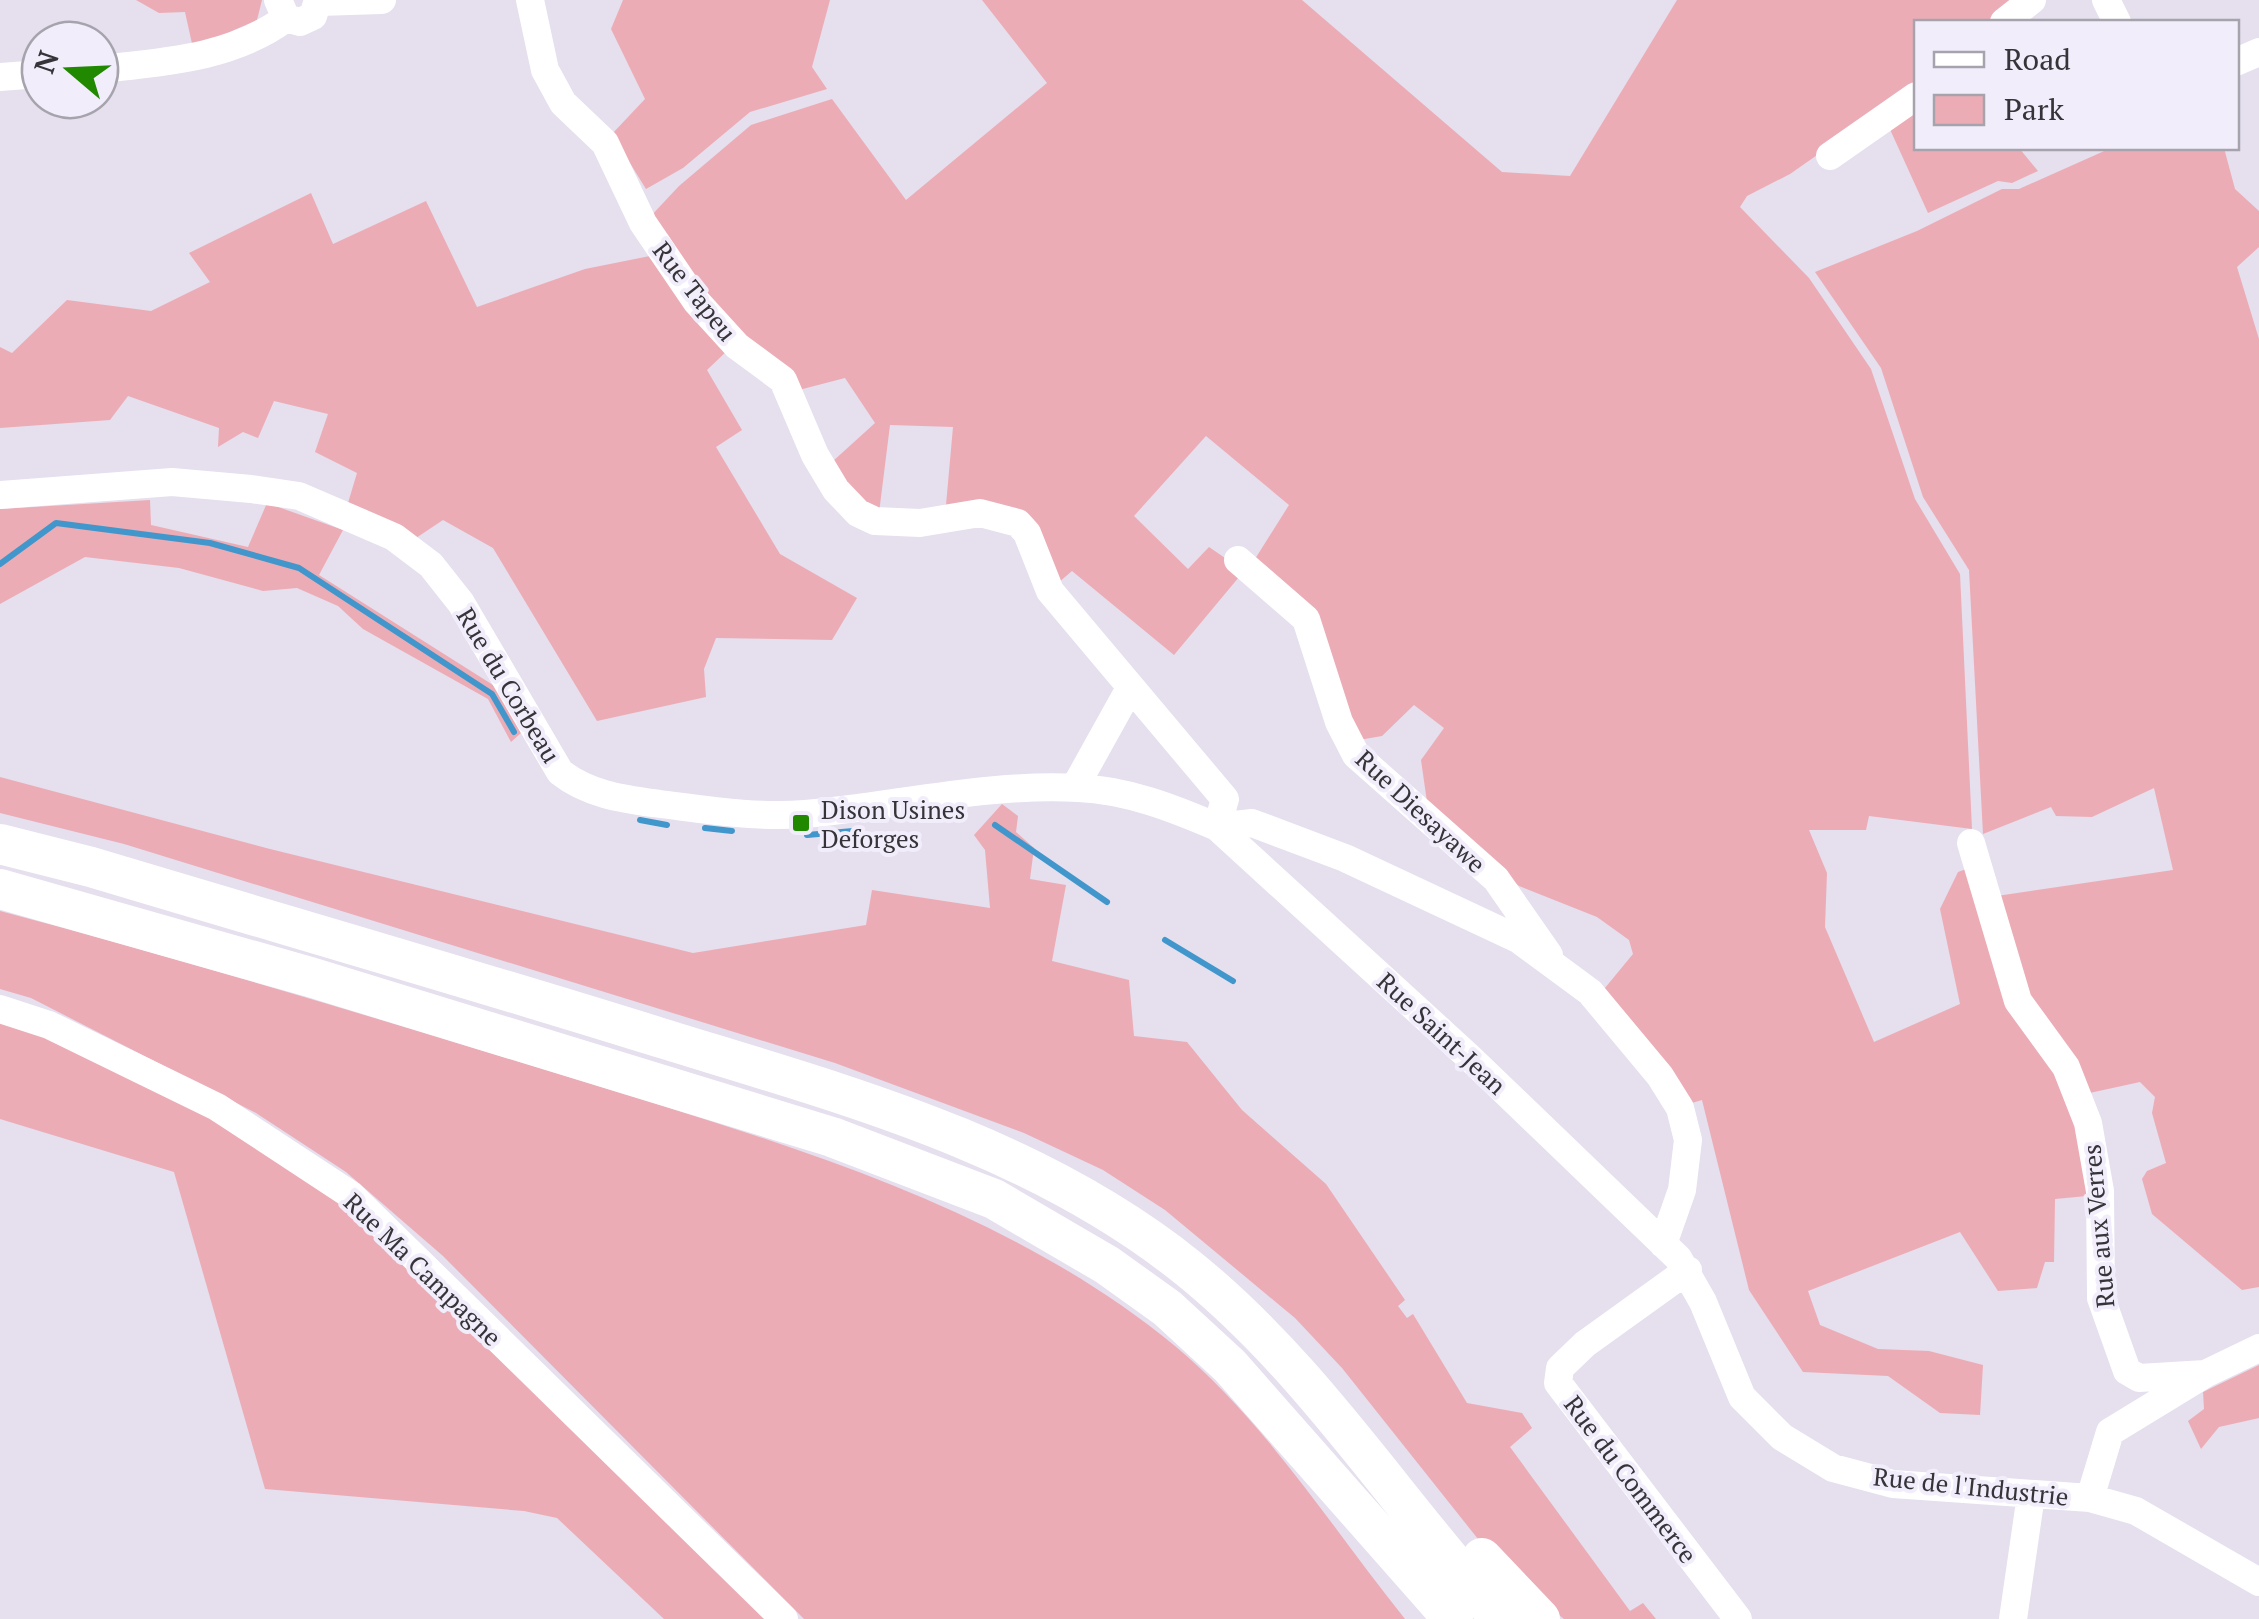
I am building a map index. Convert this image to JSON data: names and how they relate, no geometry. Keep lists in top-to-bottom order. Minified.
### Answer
{"streets":{"street":["Rue Tapeu","Rue du Corbeau","Rue Diesayawe","Rue Saint-Jean","Rue aux Verres","Rue Ma Campagne","Rue du Commerce","Rue de l'Industrie"]},"crossings":[["Rue Tapeu","Rue du Corbeau"],["Rue Tapeu","Rue Diesayawe"],["Rue Tapeu","Rue Saint-Jean"],["Rue du Corbeau","Rue Diesayawe"],["Rue du Corbeau","Rue Saint-Jean"],["Rue Diesayawe","Rue Saint-Jean"],["Rue Diesayawe","Rue de l'Industrie"],["Rue Saint-Jean","Rue de l'Industrie"],["Rue du Commerce","Rue de l'Industrie"]],"places":{"transit":["Dison Usines Deforges"]},"legend":["Road","Park"],"north":"left"}
